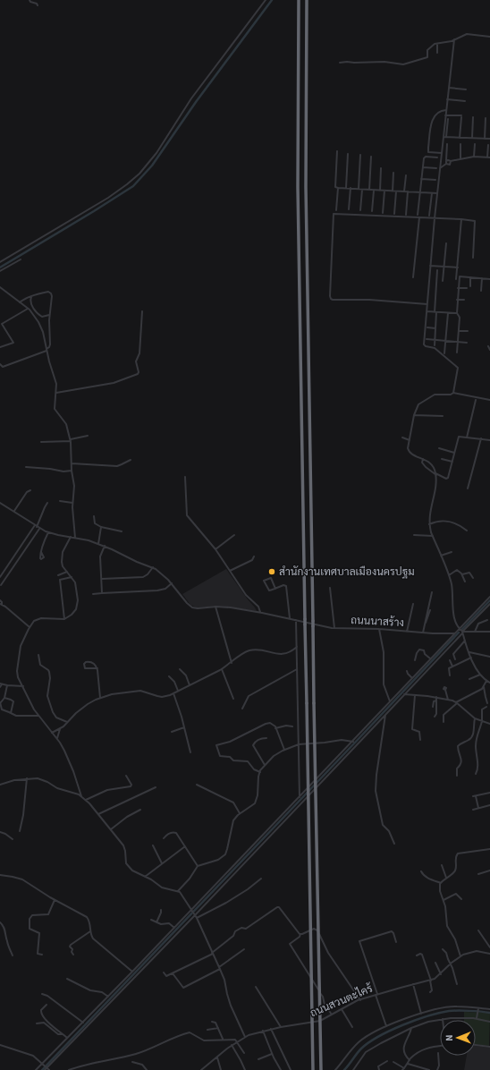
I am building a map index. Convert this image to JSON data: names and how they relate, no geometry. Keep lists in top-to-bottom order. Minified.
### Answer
{"streets":{"street":["ถนนนาสร้าง","ถนนสวนตะไคร้"]},"places":["สำนักงานเทศบาลเมืองนครปฐม"],"north":"left"}
